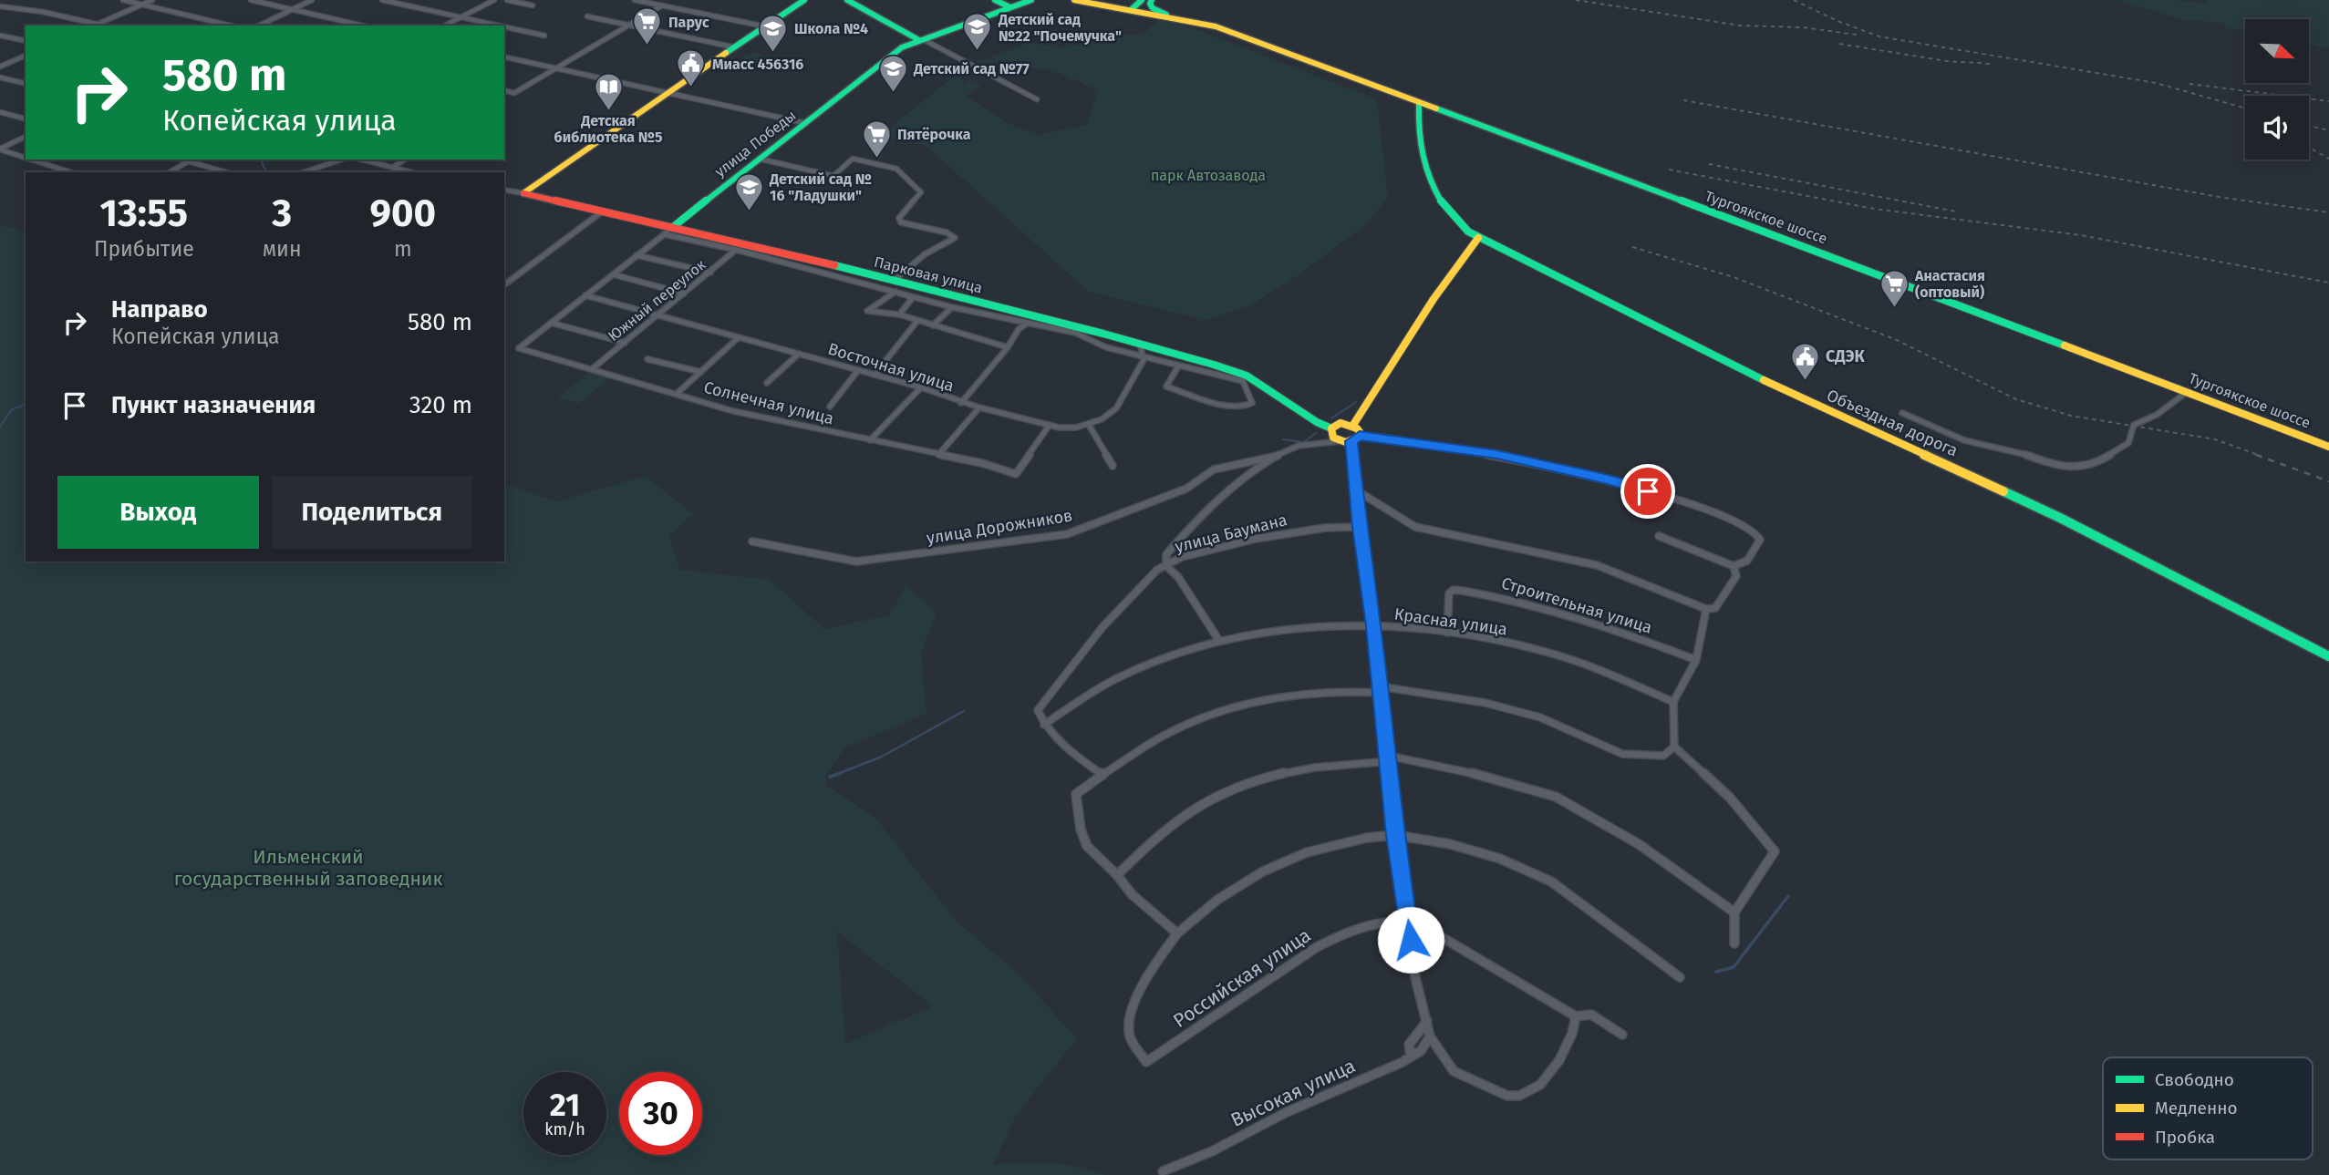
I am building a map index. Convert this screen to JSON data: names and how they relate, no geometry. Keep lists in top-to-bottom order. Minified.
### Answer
{"streets":{"main road":["улица Победы","Тургоякское шоссе","Парковая улица","Объездная дорога"],"street":["Южный переулок","Восточная улица","Солнечная улица","улица Дорожников","улица Баумана","Строительная улица","Красная улица","Российская улица","Высокая улица"]},"crossings":[["улица Победы","Парковая улица"],["улица Победы","Восточная улица"],["улица Победы","Солнечная улица"],["Тургоякское шоссе","Объездная дорога"],["Парковая улица","Восточная улица"],["Южный переулок","Восточная улица"],["Южный переулок","Солнечная улица"],["Восточная улица","Солнечная улица"],["улица Баумана","Красная улица"],["Строительная улица","Красная улица"]],"parks":["парк Автозавода","Ильменский государственный заповедник"],"places":{"supermarket":["Парус","Пятёрочка","Анастасия (оптовый)"],"school or university":["Детский сад №22 \"Почемучка\"","Школа №4","Детский сад №77","Детский сад № 16 \"Ладушки\""],"public building":["Миасс 456316","СДЭК"],"library":["Детская библиотека №5"]},"legend":["Свободно","Медленно","Пробка"],"north":"bottom right","page":{"turn":["580 m","Копейская улица"],"eta":["13:55","Прибытие","3","мин","900","m"],"list":[{"name":"Направо","note":"Копейская улица","value":"580 m"},{"name":"Пункт назначения","value":"320 m"}],"buttons":["Выход","Поделиться"],"speed":"21 km/h","limit":"30"}}
